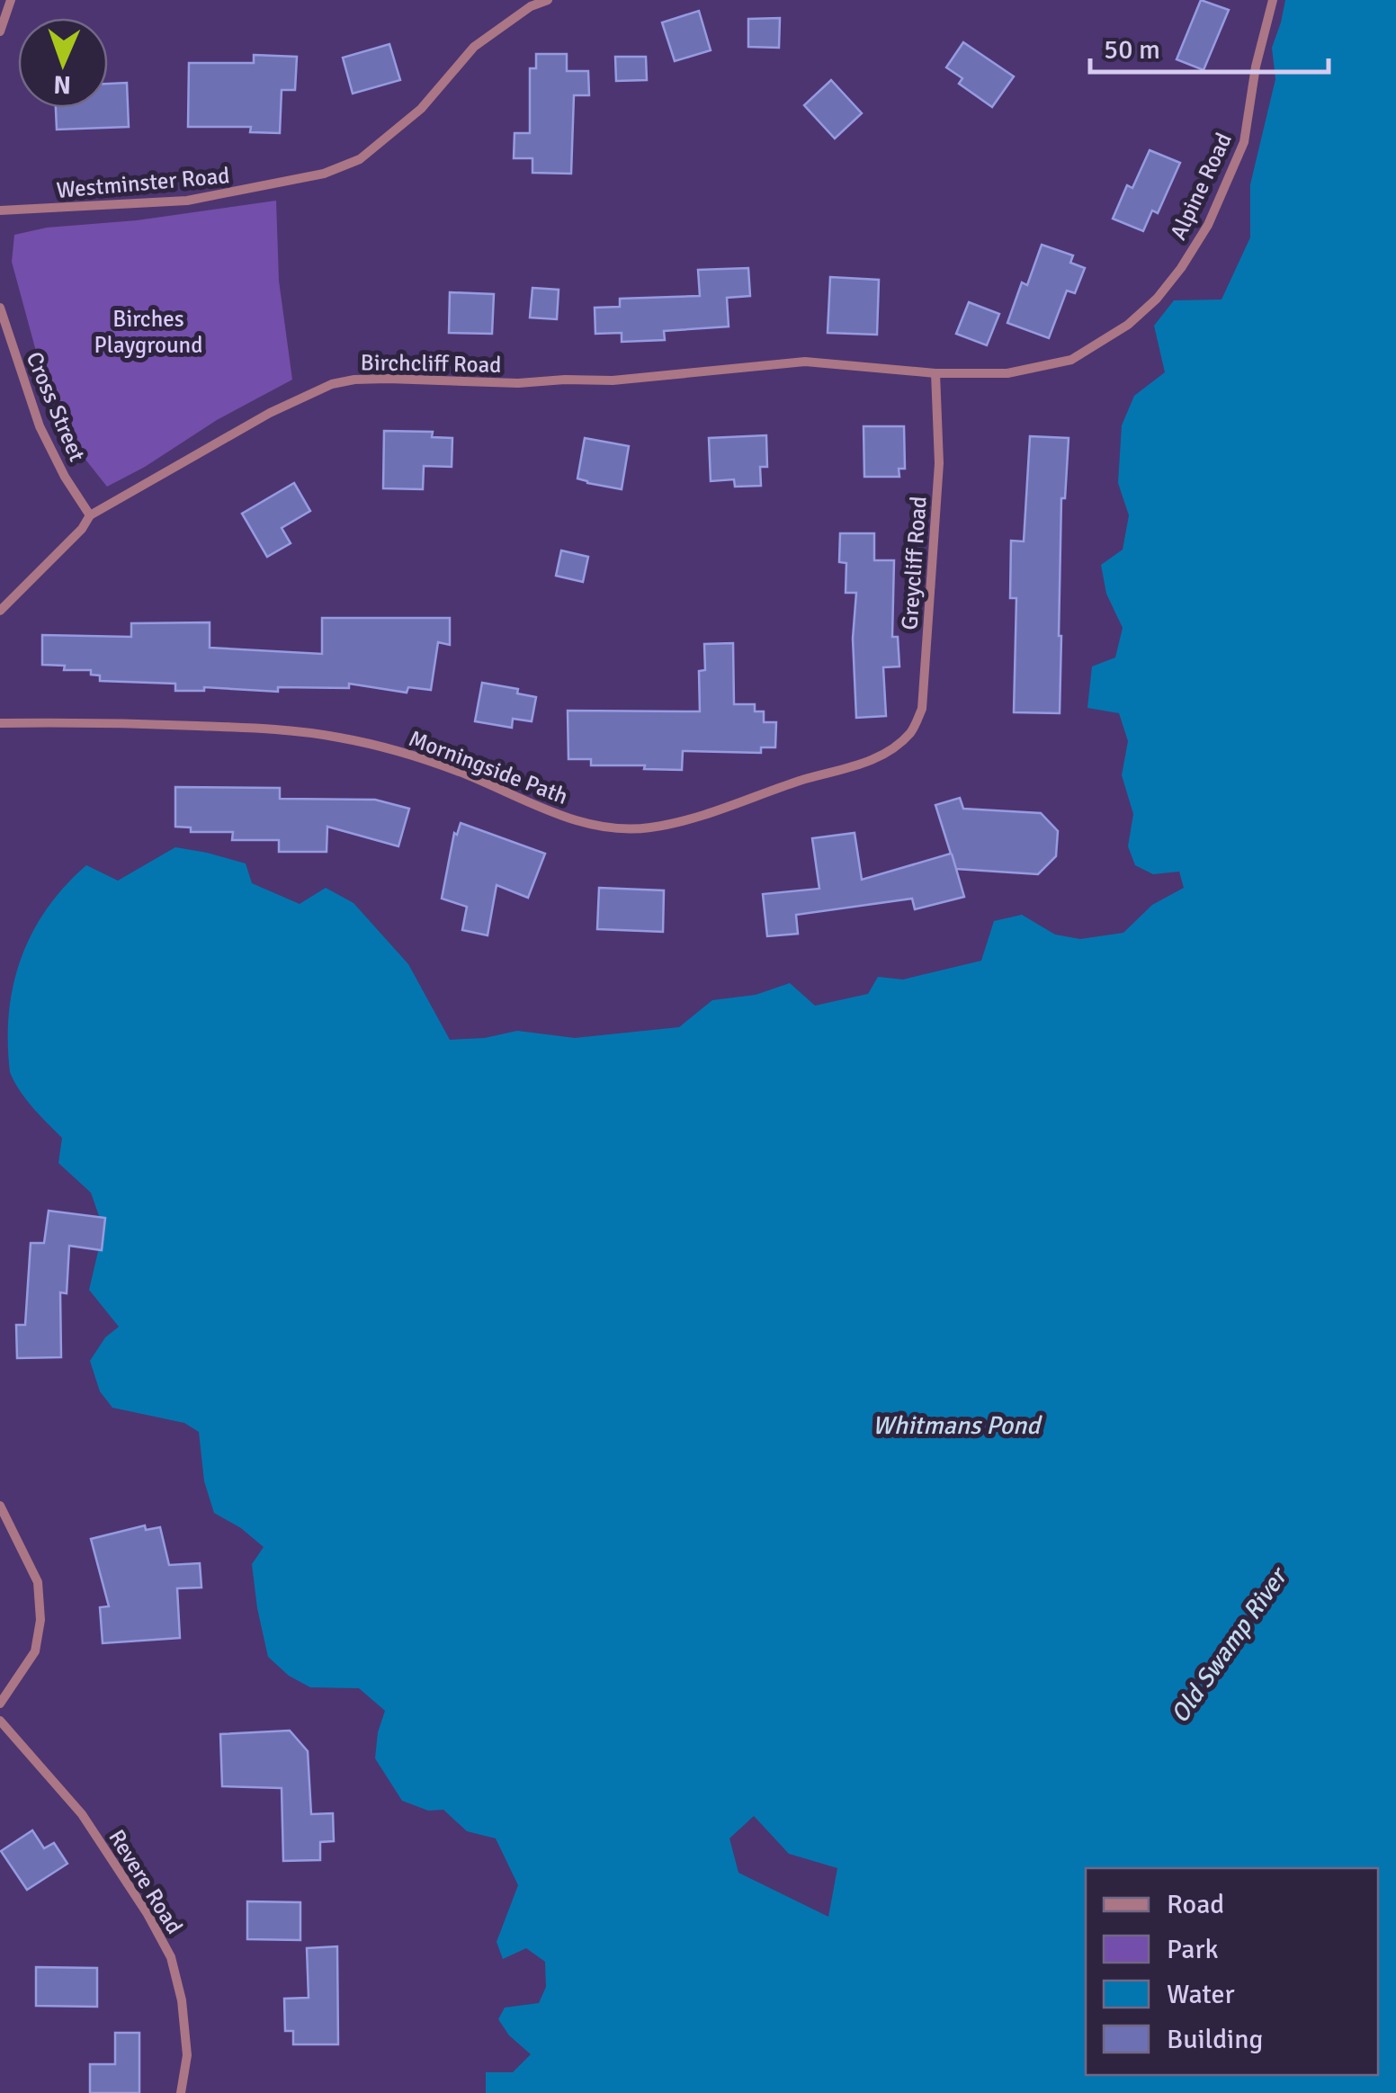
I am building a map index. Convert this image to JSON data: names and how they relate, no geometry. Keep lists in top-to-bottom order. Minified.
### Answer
{"streets":{"street":["Westminster Road","Alpine Road","Birchcliff Road","Cross Street","Greycliff Road","Morningside Path","Revere Road"]},"crossings":[["Alpine Road","Birchcliff Road"],["Alpine Road","Greycliff Road"],["Birchcliff Road","Cross Street"],["Birchcliff Road","Greycliff Road"],["Greycliff Road","Morningside Path"]],"water":["Whitmans Pond","Old Swamp River"],"parks":["Birches Playground"],"legend":["Road","Park","Water","Building"],"scale_bar":"50 m","north":"bottom"}
